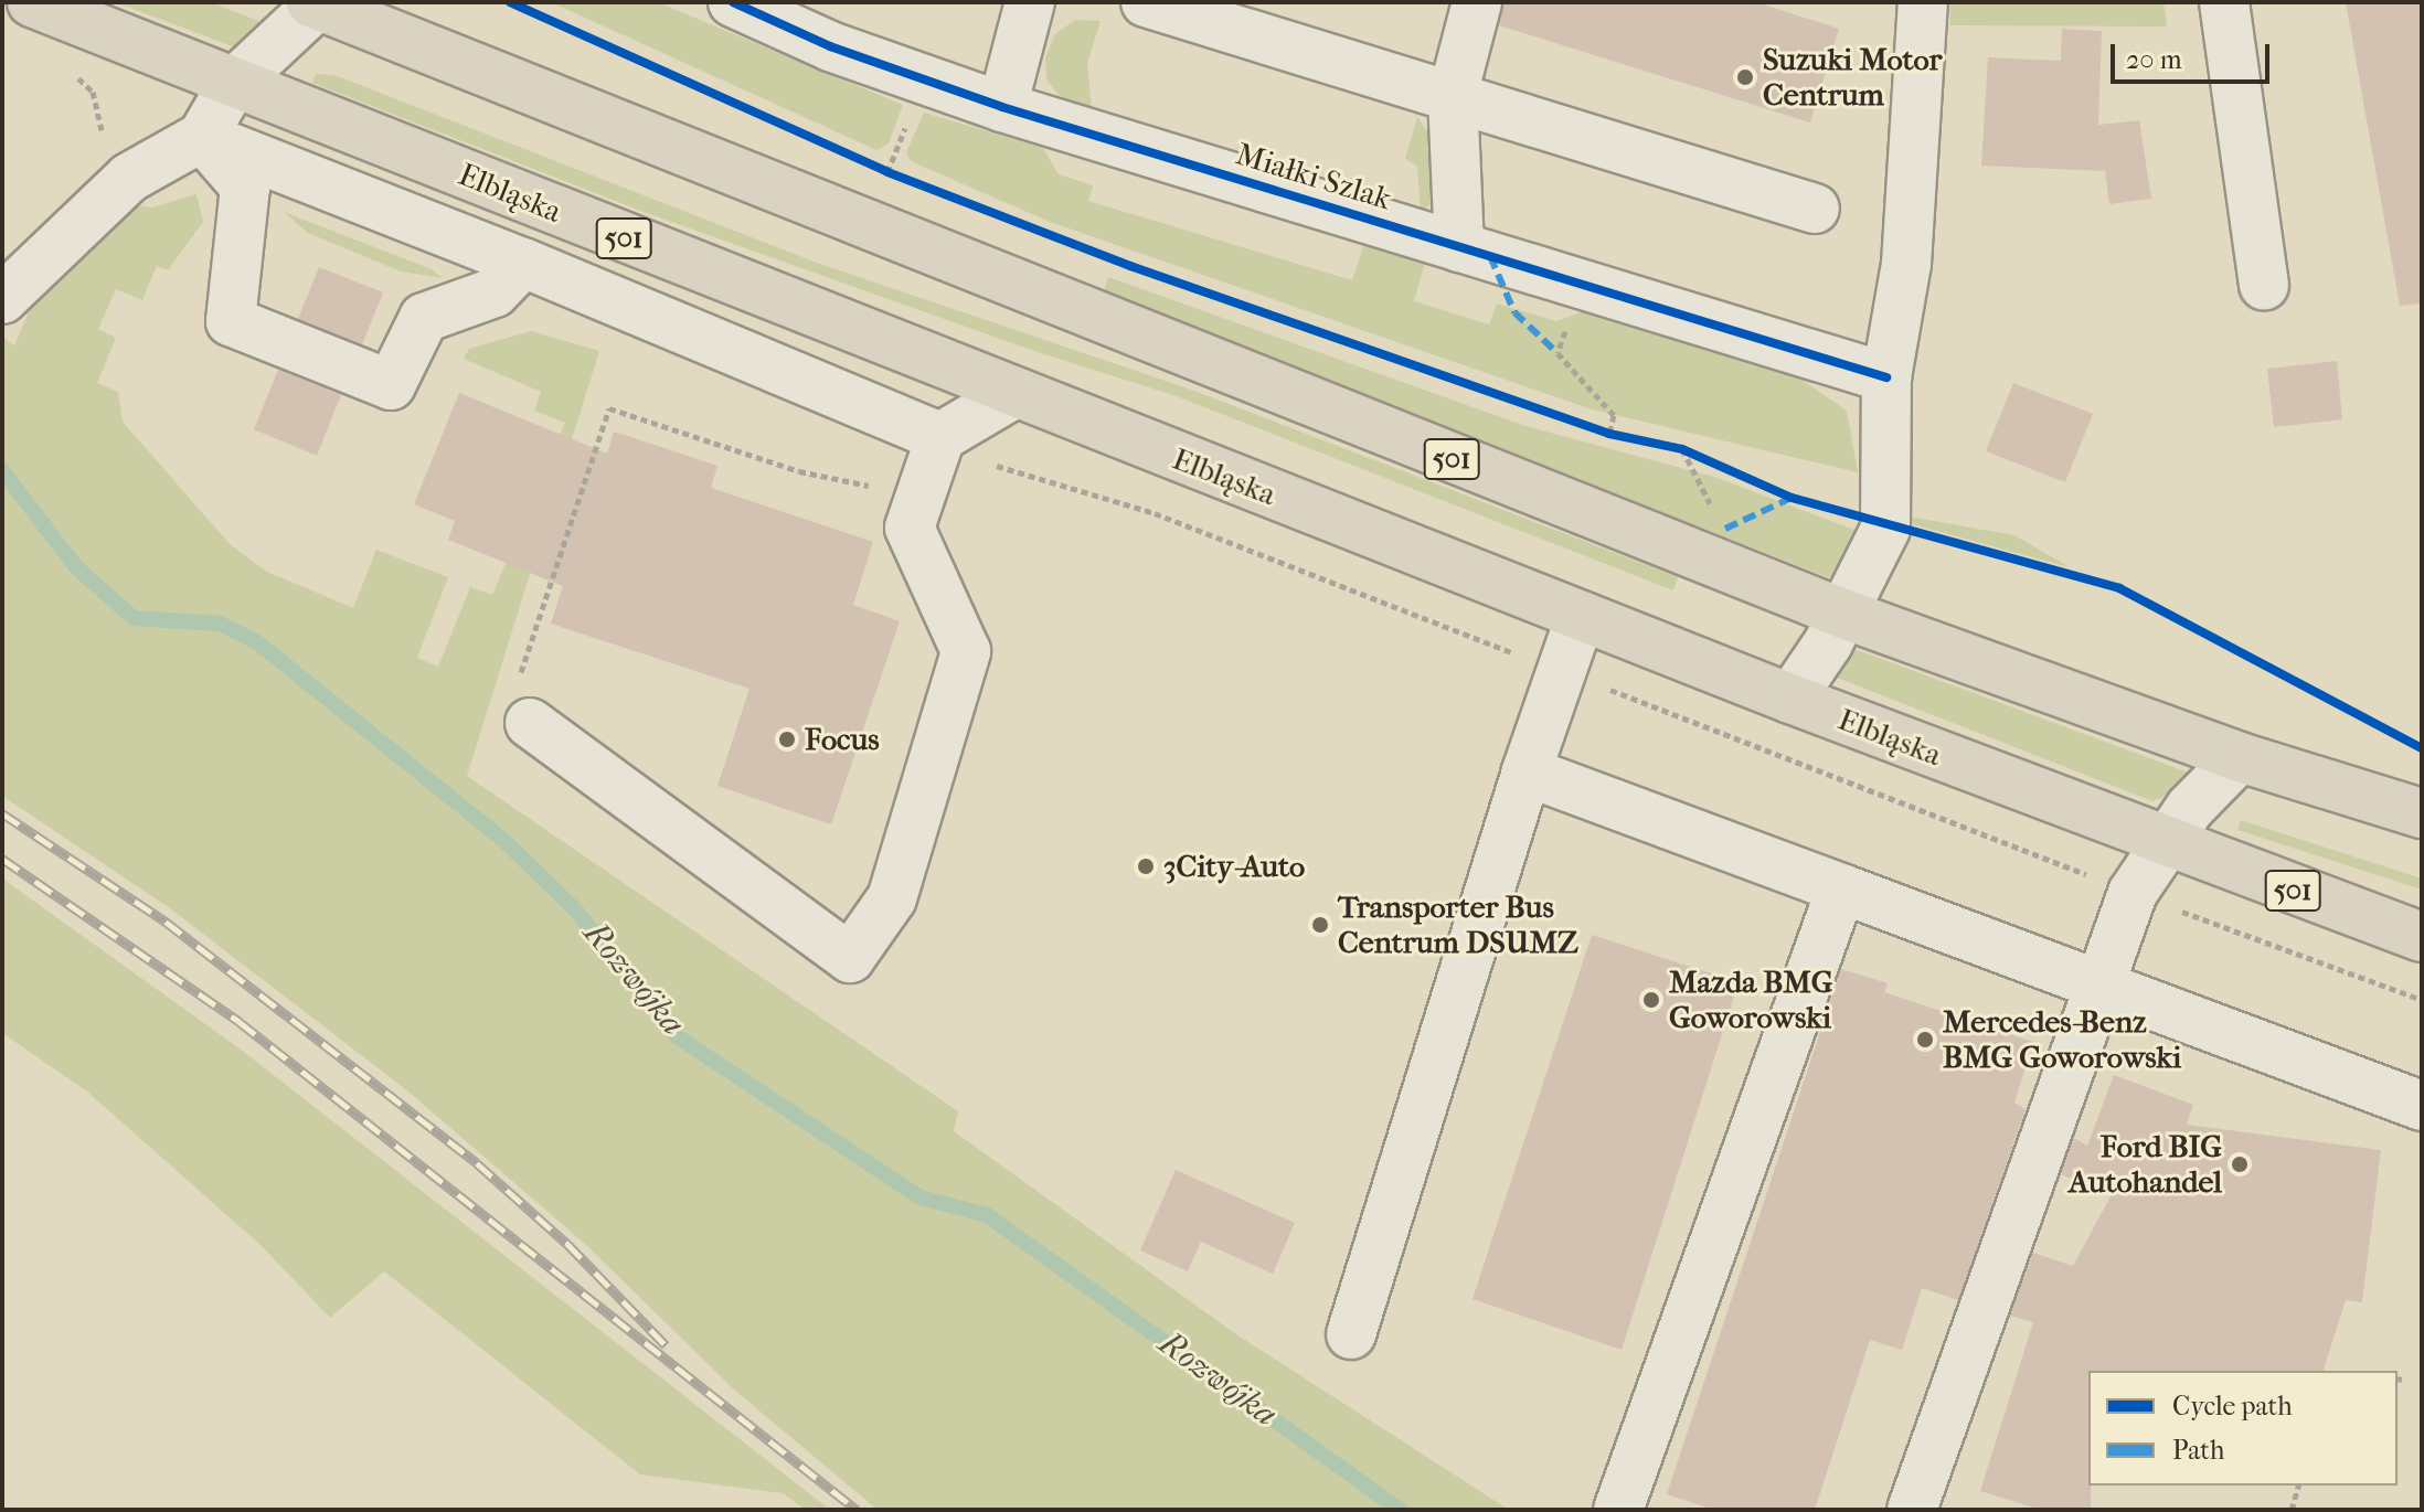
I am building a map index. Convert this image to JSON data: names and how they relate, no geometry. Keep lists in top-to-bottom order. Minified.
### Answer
{"streets":{"main road":["Elbląska","501"],"street":["Miałki Szlak"]},"water":["Rozwójka"],"places":["Suzuki Motor Centrum","Focus","3City-Auto","Transporter Bus Centrum DSUMZ","Mazda BMG Goworowski","Mercedes-Benz BMG Goworowski","Ford BIG Autohandel"],"legend":["Cycle path","Path"],"scale_bar":"20 m"}
